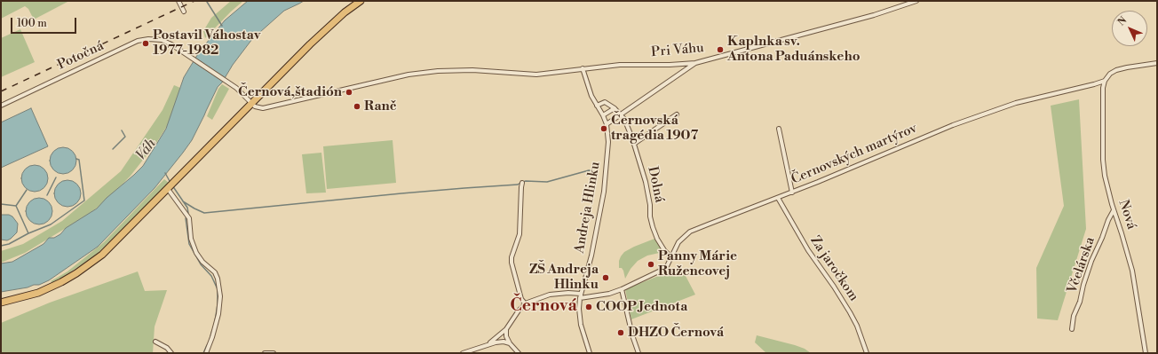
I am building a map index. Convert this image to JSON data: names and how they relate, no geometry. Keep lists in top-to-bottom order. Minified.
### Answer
{"streets":{"street":["Pri Váhu","Potočná","Černovských martýrov","Dolná","Andreja Hlinku","Nová","Včelárska","Za jaročkom"]},"crossings":[["Pri Váhu","Potočná"],["Pri Váhu","Andreja Hlinku"],["Černovských martýrov","Dolná"],["Černovských martýrov","Andreja Hlinku"],["Černovských martýrov","Nová"],["Černovských martýrov","Za jaročkom"],["Nová","Včelárska"]],"districts":["Černová"],"water":["Váh"],"places":["Postavil Váhostav 1977-1982","Kaplnka sv. Antona Paduánskeho","Černová,štadión","Ranč","Černovská tragédia 1907","Panny Márie Ružencovej","ZŠ Andreja Hlinku","COOP Jednota","DHZO Černová"],"scale_bar":"100 m","north":"top left"}
